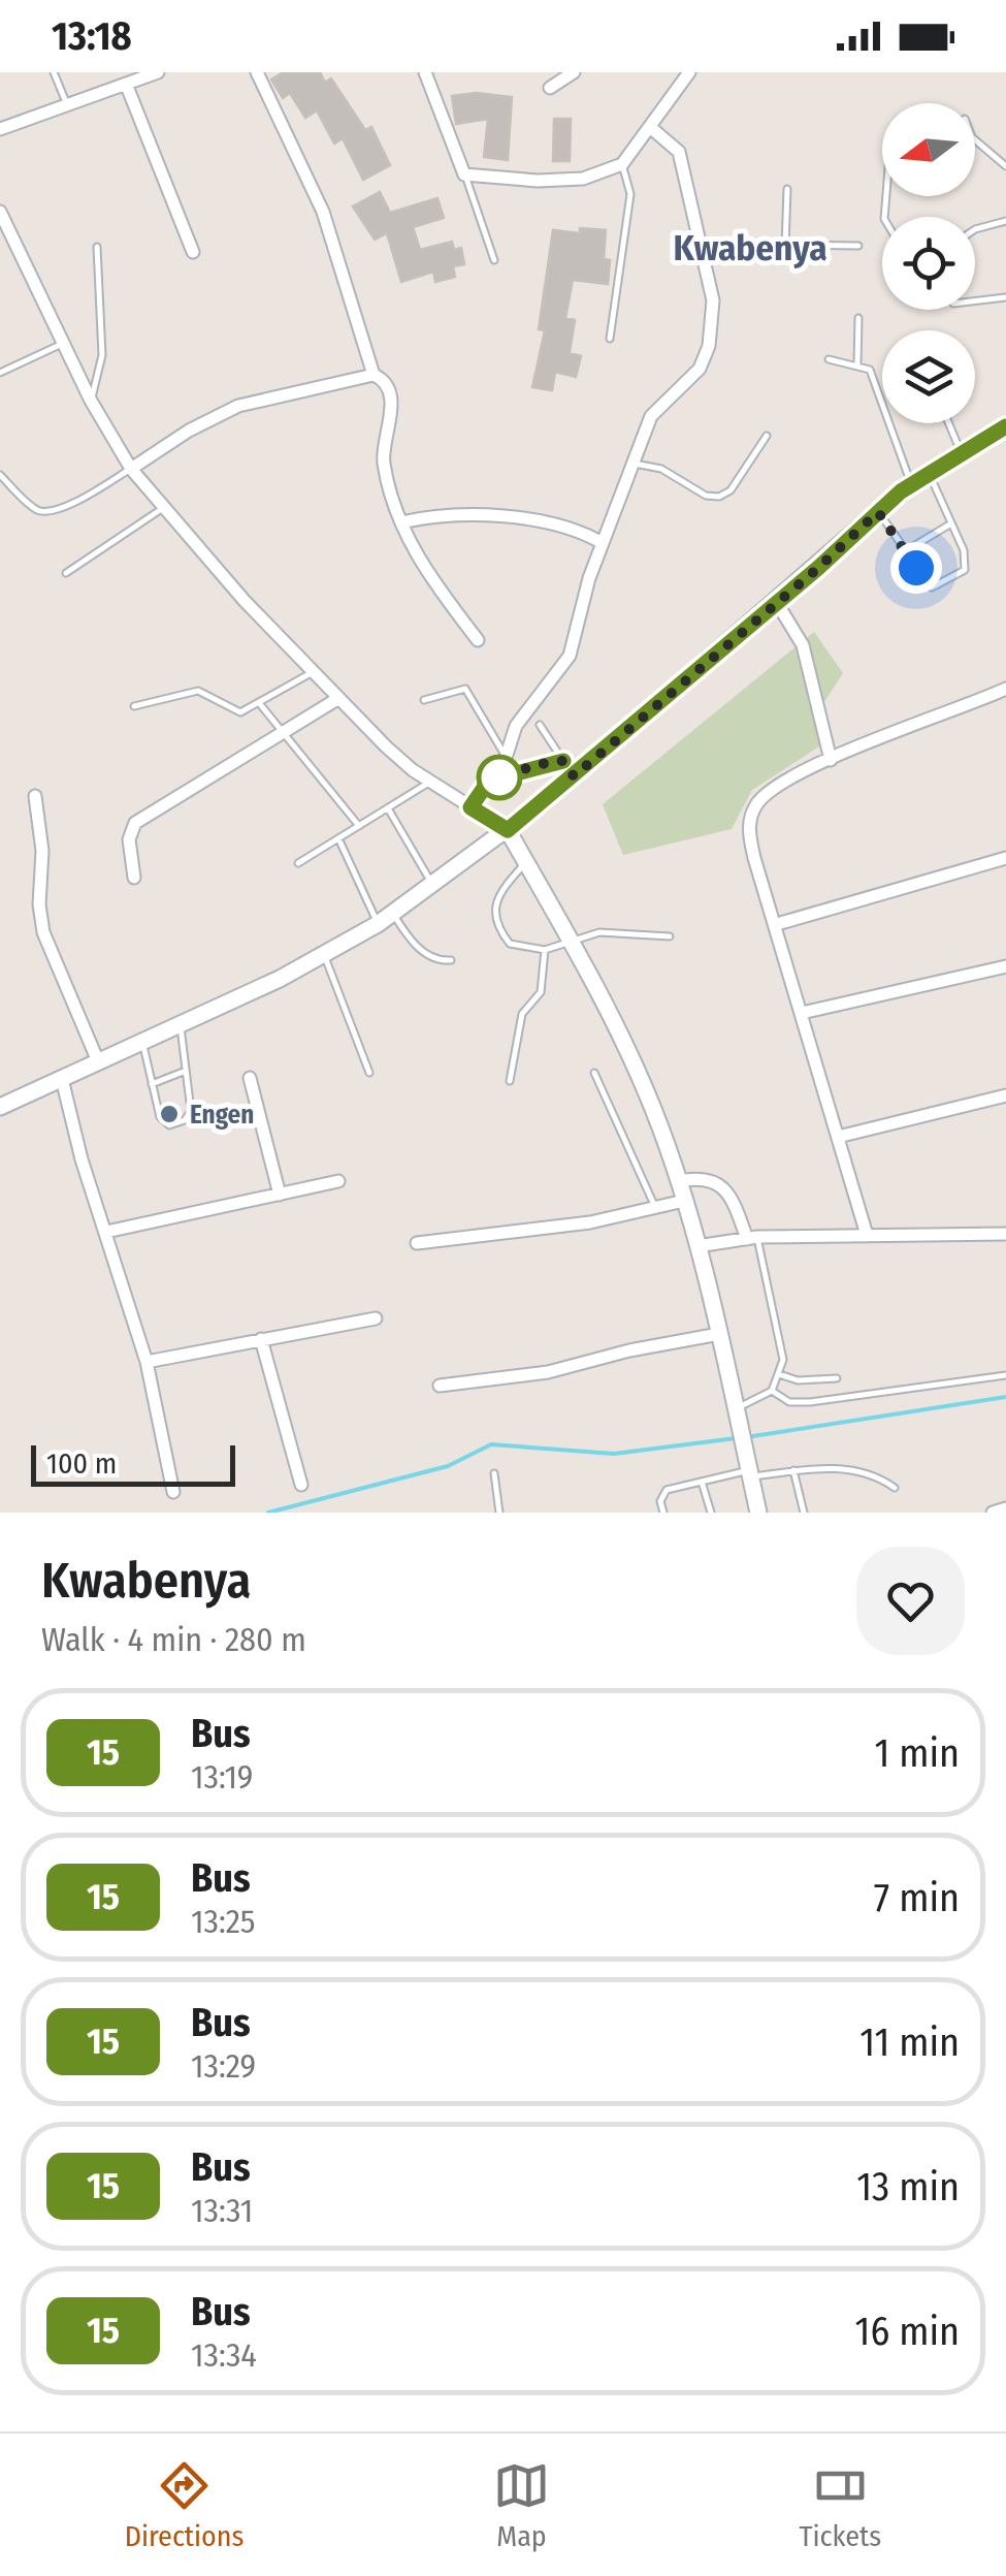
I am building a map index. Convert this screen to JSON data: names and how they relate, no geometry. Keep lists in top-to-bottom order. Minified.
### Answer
{"districts":["Kwabenya"],"places":["Engen"],"lines":["bus line 15"],"scale_bar":"100 m","north":"left","page":{"status":"13:18","scale":"100 m","heading":["Kwabenya","Walk · 4 min · 280 m"],"list":[{"mark":"15","name":"Bus","note":"13:19","value":"1 min"},{"mark":"15","name":"Bus","note":"13:25","value":"7 min"},{"mark":"15","name":"Bus","note":"13:29","value":"11 min"},{"mark":"15","name":"Bus","note":"13:31","value":"13 min"},{"mark":"15","name":"Bus","note":"13:34","value":"16 min"}],"tabs":["Directions","Map","Tickets"]}}
